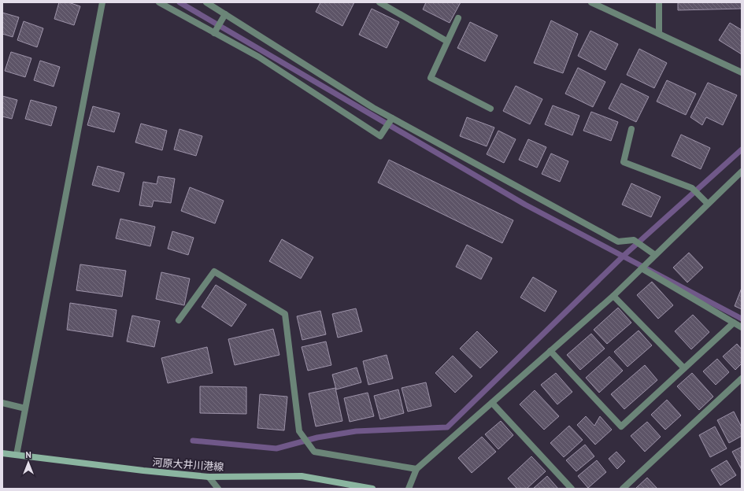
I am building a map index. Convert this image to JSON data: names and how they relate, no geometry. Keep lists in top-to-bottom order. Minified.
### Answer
{"streets":{"main road":["河原大井川港線"]},"north":"top"}
